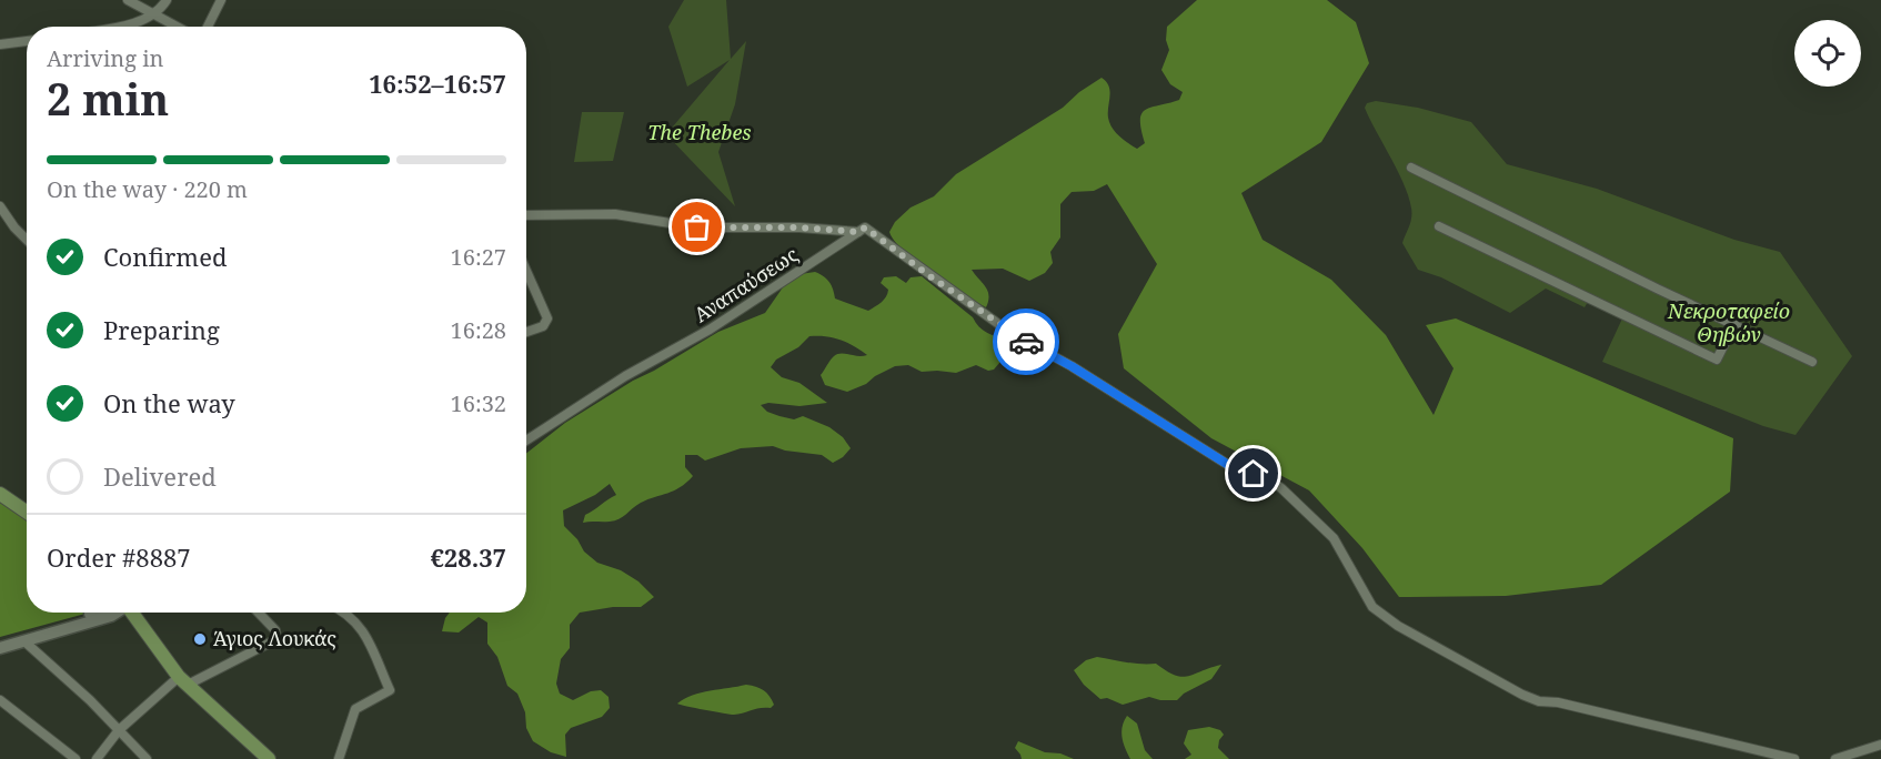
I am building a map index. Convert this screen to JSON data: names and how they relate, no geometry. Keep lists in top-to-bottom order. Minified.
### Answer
{"streets":{"street":["Αναπαύσεως"]},"parks":["The Thebes","Νεκροταφείο Θηβών"],"places":["Άγιος Λουκάς"],"page":{"heading":["2 min","Arriving in","16:52–16:57"],"panel":["Order #8887","€28.37"],"bar":"On the way · 220 m","list":[["Confirmed","16:27"],["Preparing","16:28"],["On the way","16:32"],"Delivered"]}}
